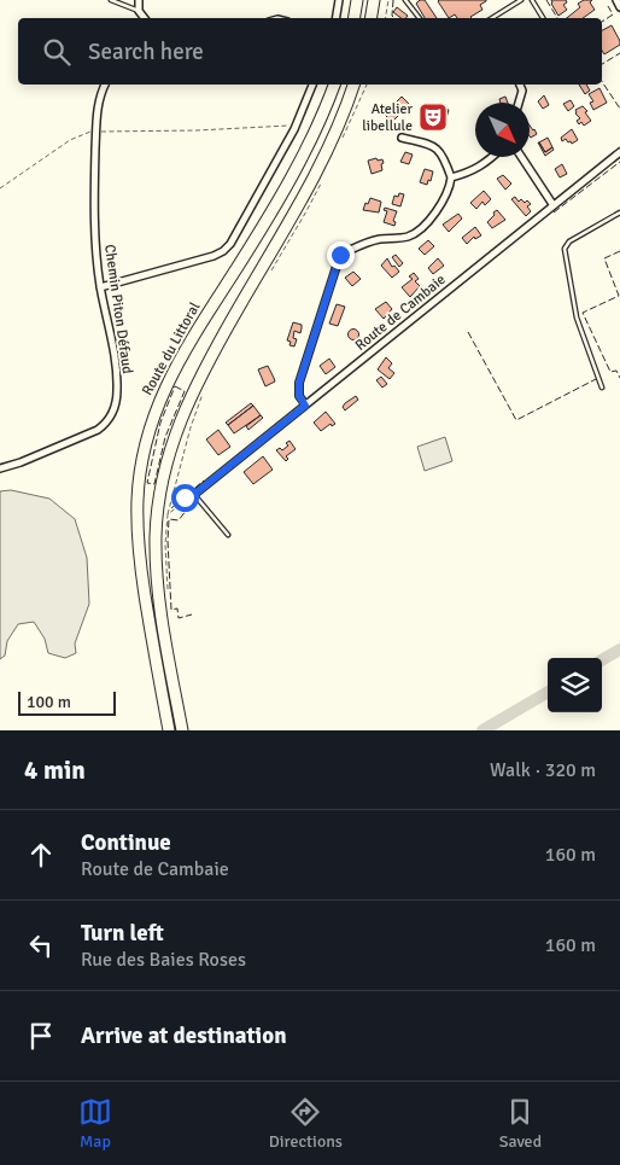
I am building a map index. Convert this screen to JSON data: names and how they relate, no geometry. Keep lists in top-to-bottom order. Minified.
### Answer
{"streets":{"highway":["Route du Littoral"],"street":["Chemin Piton Défaud","Route de Cambaie"]},"places":{"theatre":["Atelier libellule"]},"scale_bar":"100 m","north":"bottom right","page":{"search":"Search here","scale":"100 m","heading":["4 min","Walk · 320 m"],"list":[["Continue","Route de Cambaie","160 m"],["Turn left","Rue des Baies Roses","160 m"],"Arrive at destination"],"nav":["Map","Directions","Saved"]}}
